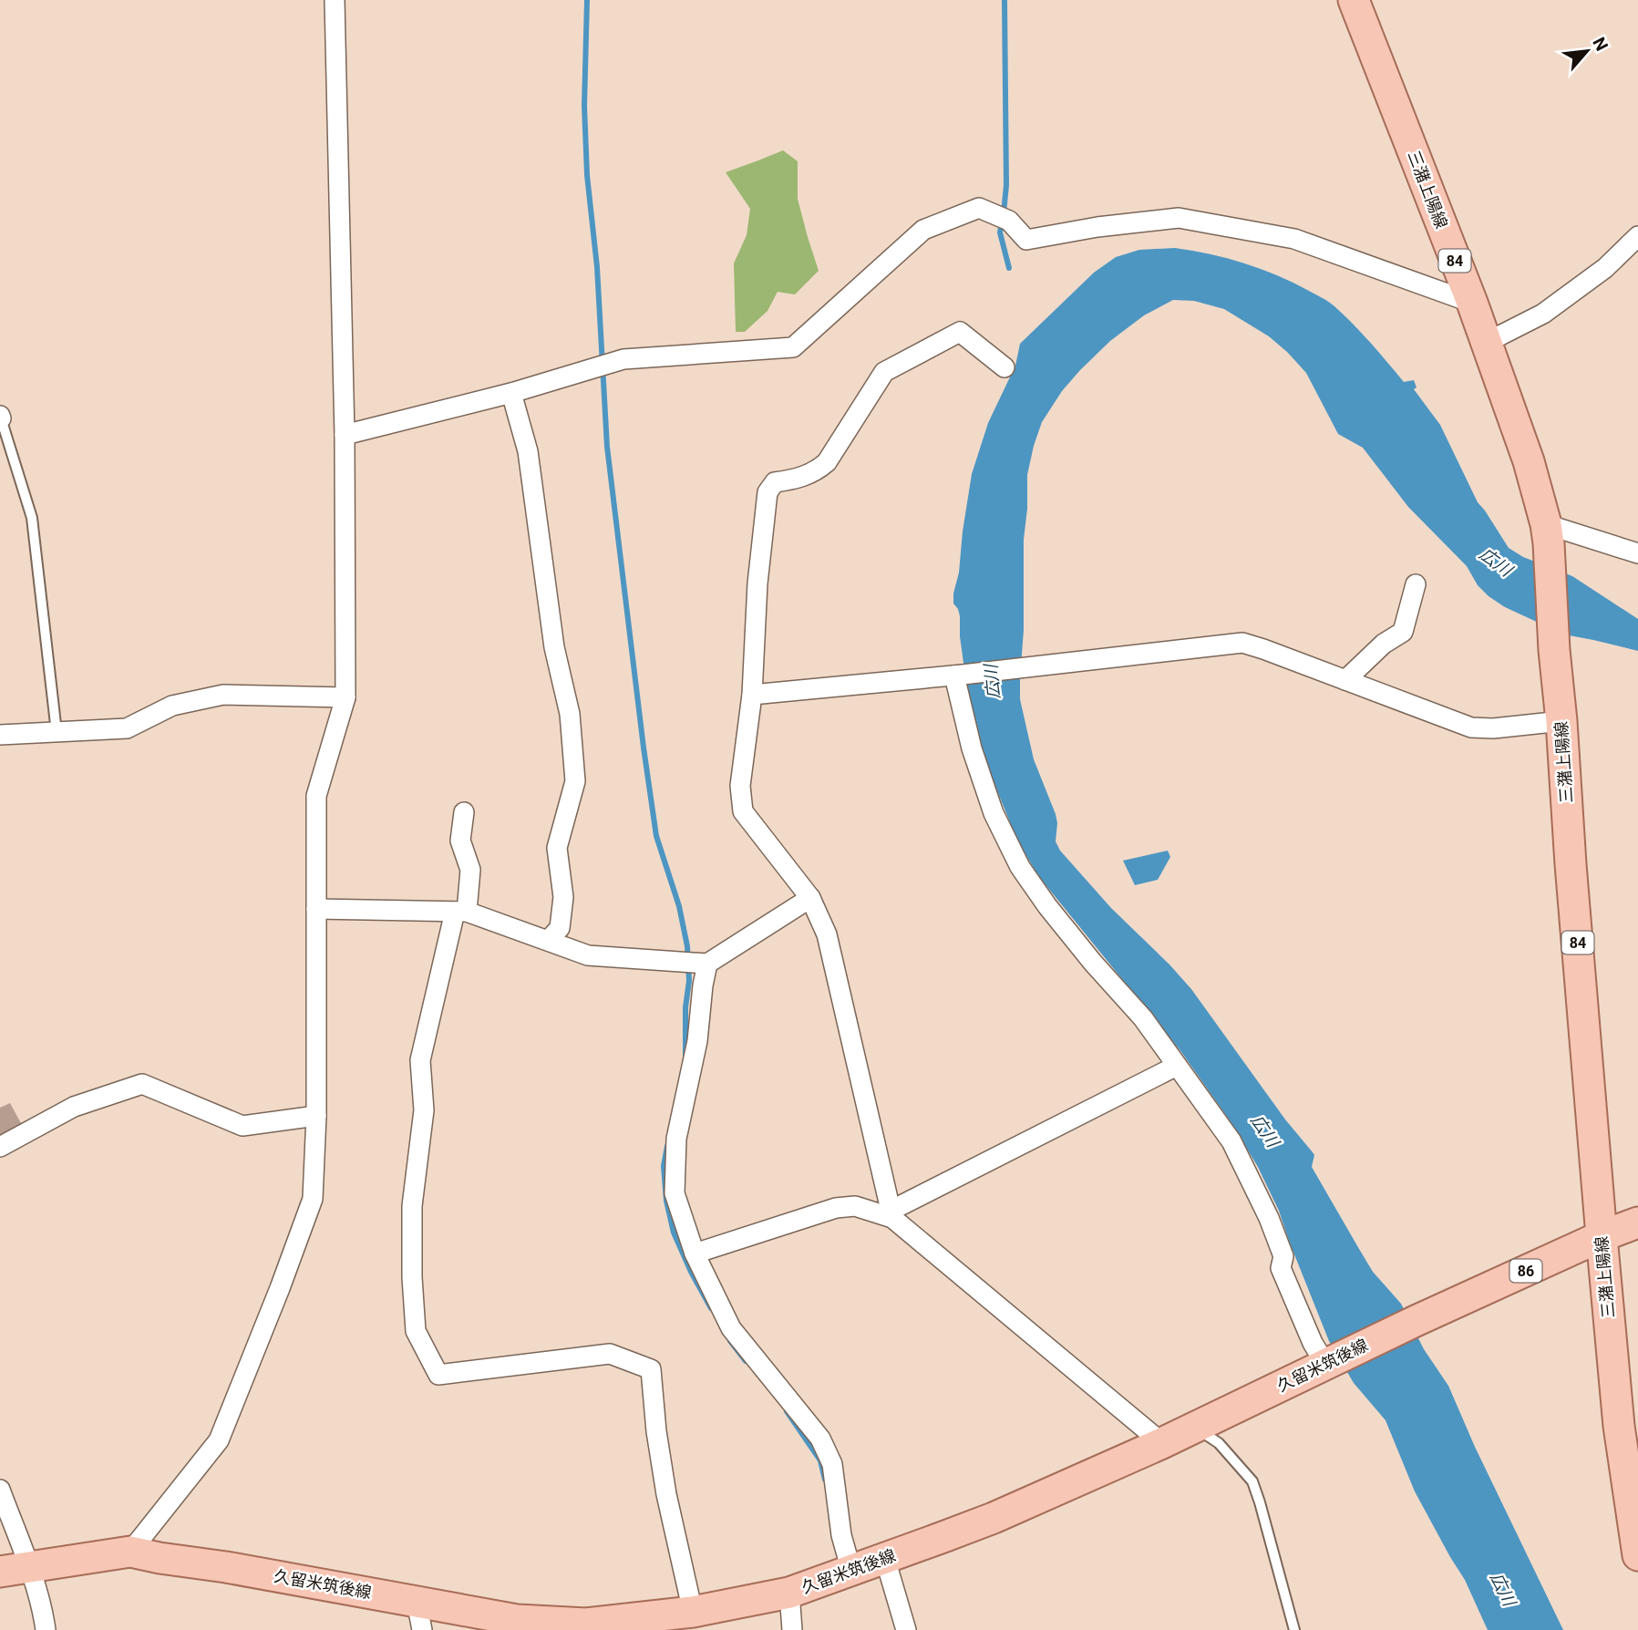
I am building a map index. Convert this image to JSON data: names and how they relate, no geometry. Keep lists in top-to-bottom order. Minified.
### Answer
{"streets":{"main road":["三潴上陽線","84","86","久留米筑後線"]},"crossings":[["三潴上陽線","久留米筑後線"]],"water":["広川"],"north":"top right"}
